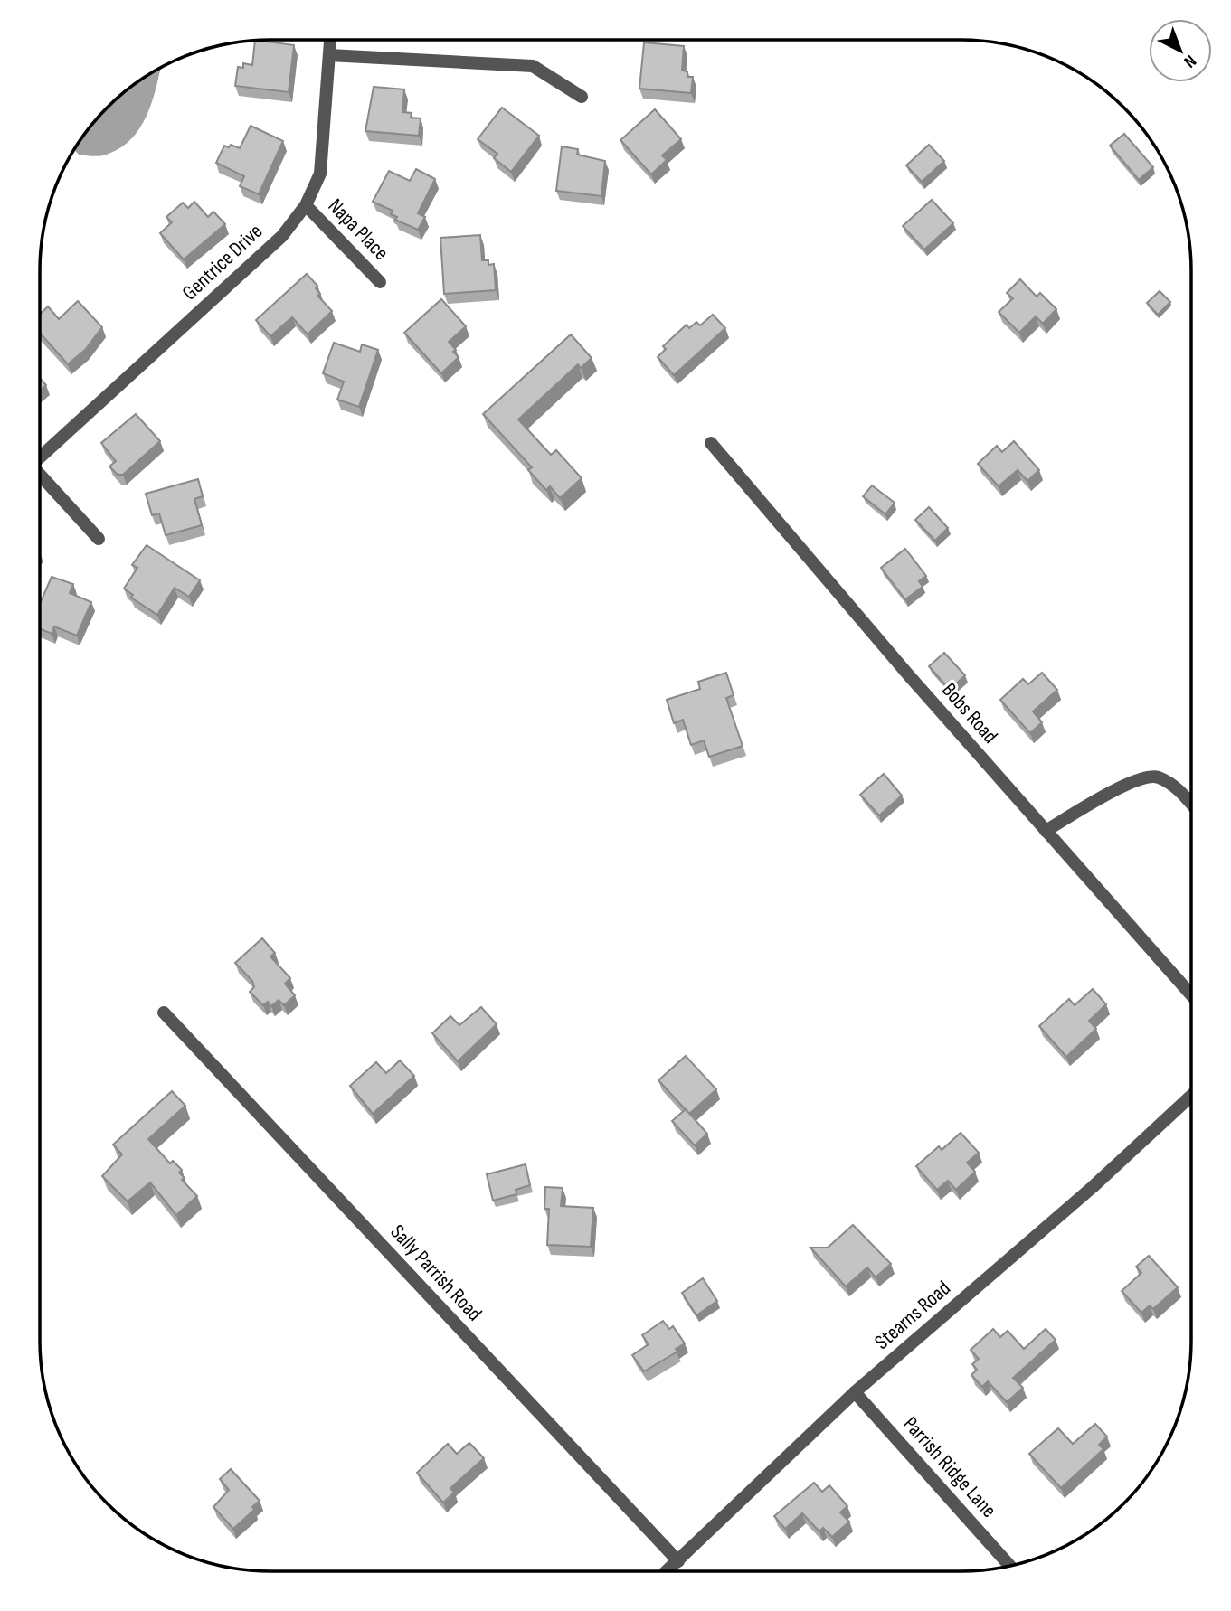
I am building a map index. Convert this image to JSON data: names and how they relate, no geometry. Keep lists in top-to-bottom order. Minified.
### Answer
{"streets":{"street":["Napa Place","Gentrice Drive","Bobs Road","Sally Parrish Road","Stearns Road","Parrish Ridge Lane"]},"crossings":[["Napa Place","Gentrice Drive"],["Sally Parrish Road","Stearns Road"],["Stearns Road","Parrish Ridge Lane"]],"north":"bottom right"}
